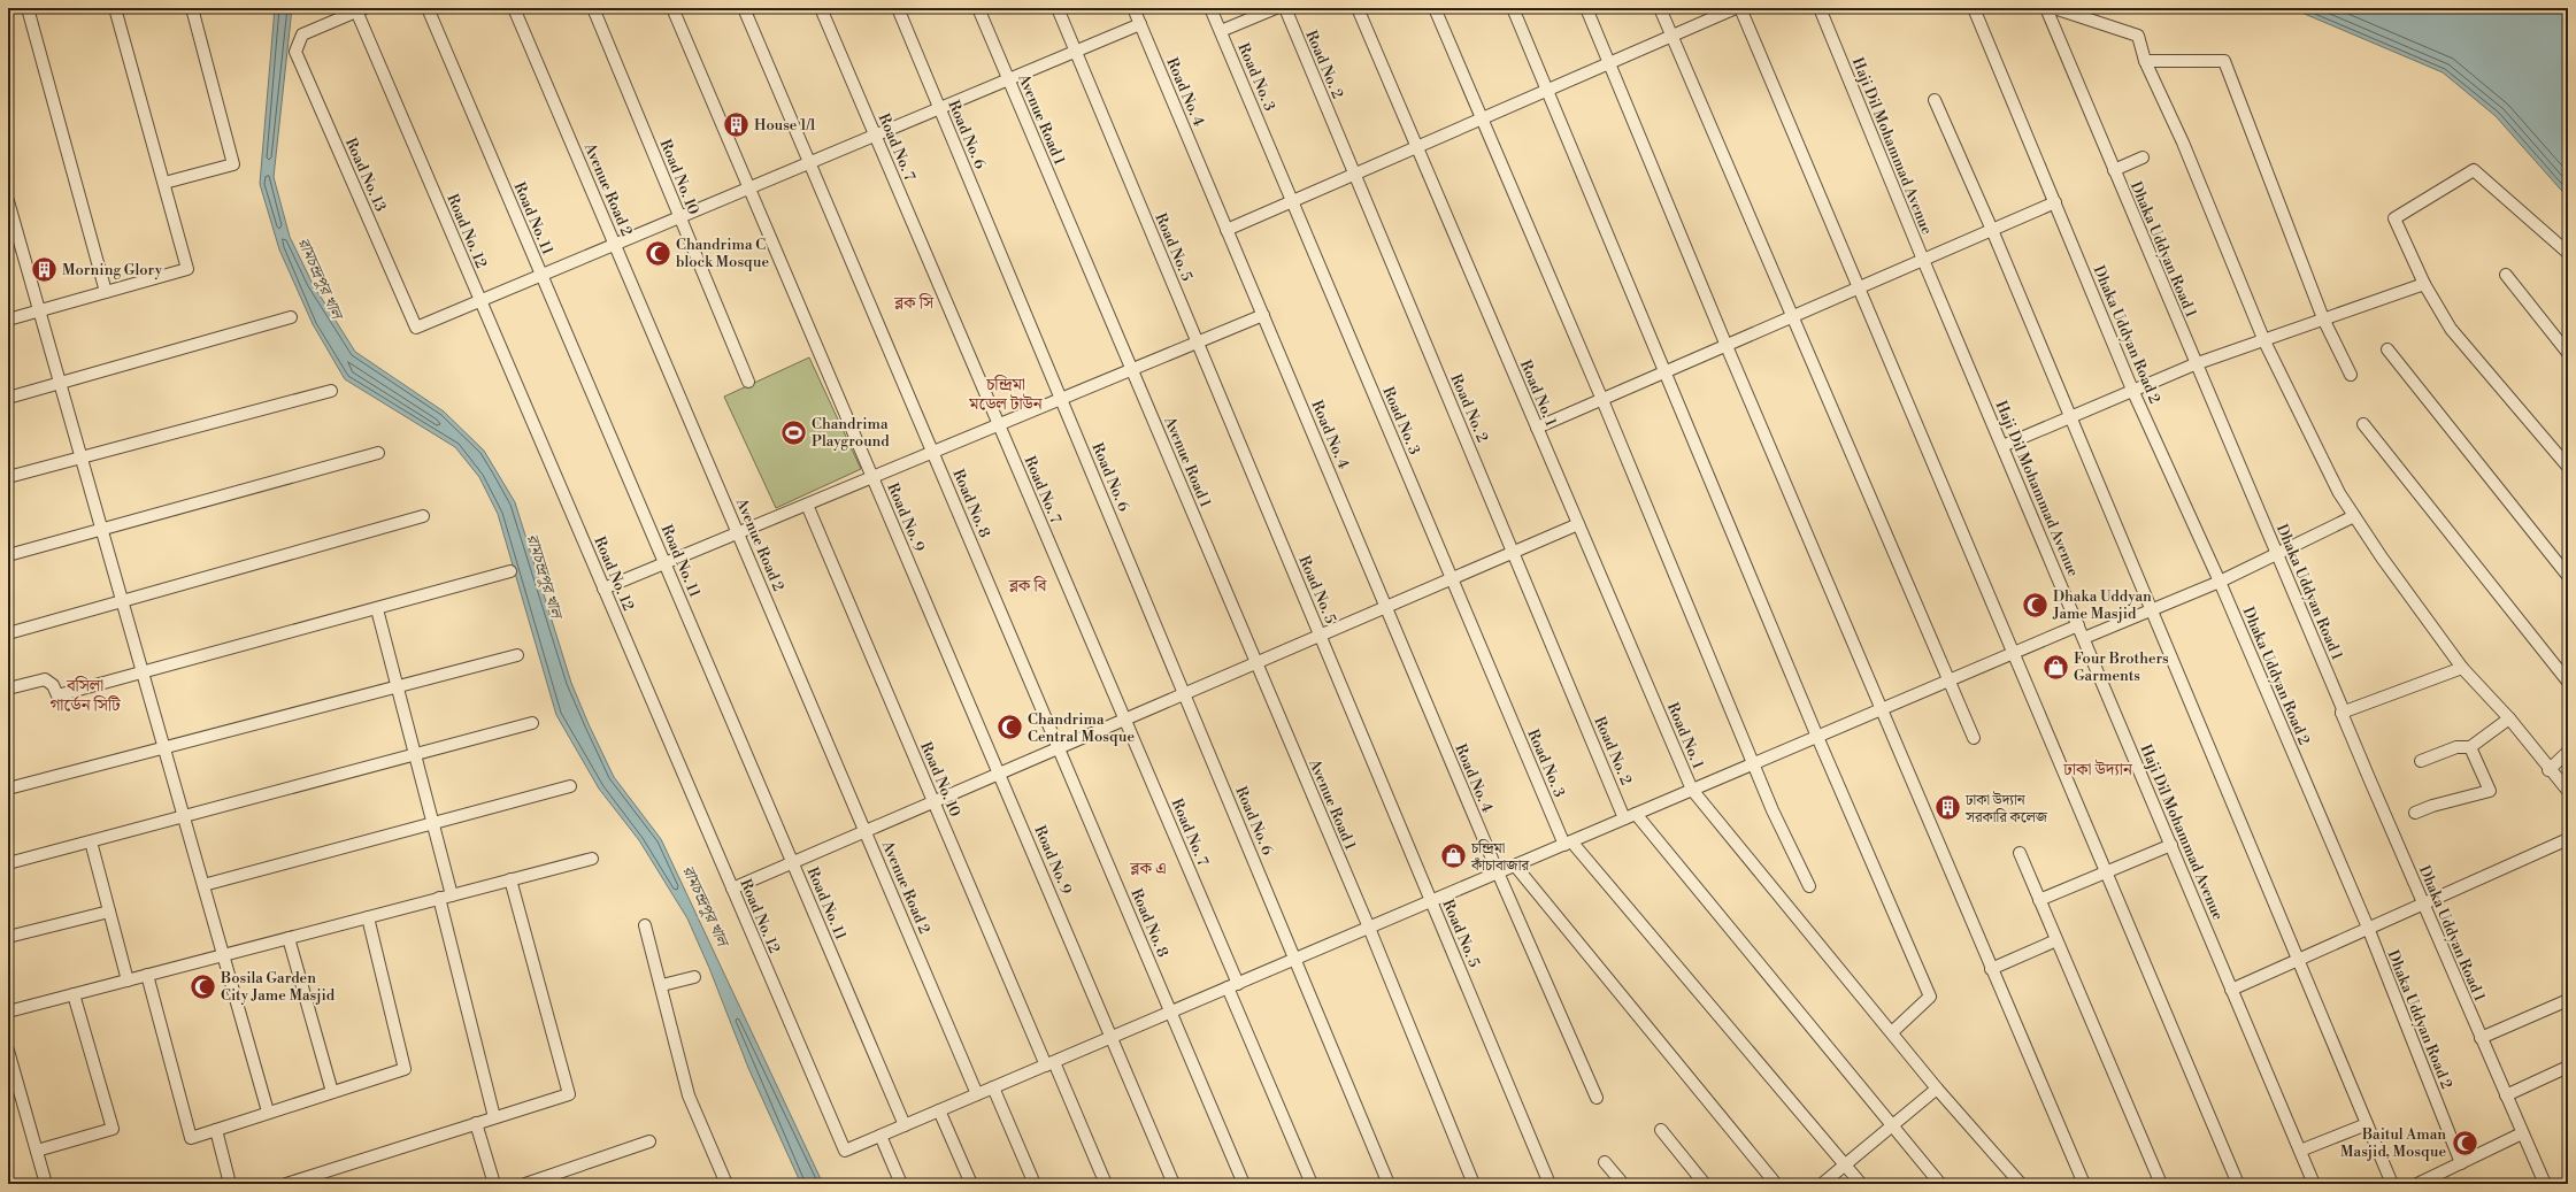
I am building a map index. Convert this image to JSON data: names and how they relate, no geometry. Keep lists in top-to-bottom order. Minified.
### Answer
{"streets":{"street":["Road No. 2","Road No. 3","Road No. 4","Avenue Road 1","Road No. 6","Haji Dil Mohammad Avenue","Road No. 7","Road No. 13","Road No. 10","Avenue Road 2","Road No. 11","Road No. 12","Road No. 5","Dhaka Uddyan Road 1","Dhaka Uddyan Road 2","Road No. 1","Road No. 8","Road No. 9"]},"crossings":[["Road No. 13","Road No. 12"]],"districts":["ব্লক সি","চন্দ্রিমা মডেল টাউন","ব্লক বি","বসিলা গার্ডেন সিটি","ঢাকা উদ্যান","ব্লক এ"],"water":["রামচন্দ্রপুর খাল"],"places":{"building":["House 1/1","Morning Glory","ঢাকা উদ্যান সরকারি কলেজ"],"mosque":["Chandrima C block Mosque","Dhaka Uddyan Jame Masjid","Chandrima Central Mosque","Bosila Garden City Jame Masjid","Baitul Aman Masjid, Mosque"],"sports":["Chandrima Playground"],"shop":["Four Brothers Garments","চন্দ্রিমা কাঁচাবাজার"]}}
